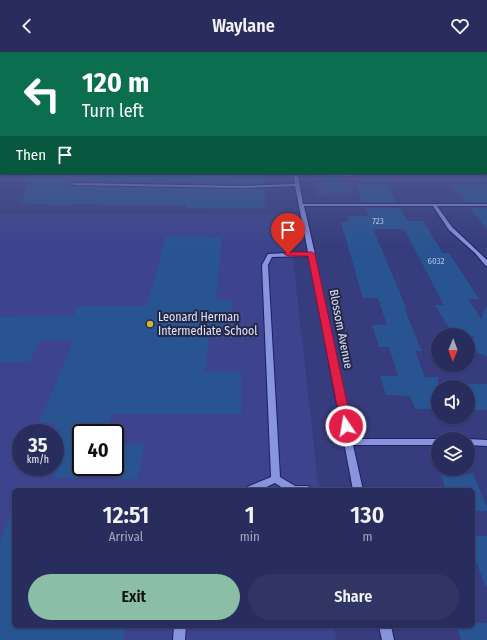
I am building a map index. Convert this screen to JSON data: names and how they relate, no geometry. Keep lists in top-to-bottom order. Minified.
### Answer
{"streets":{"street":["Blossom Avenue"]},"places":["Leonard Herman Intermediate School"],"house_numbers":["723","6032"],"north":"bottom","page":{"header":"Waylane","turn":["120 m","Turn left"],"then":"Then","speed":"35 km/h","limit":"40","eta":["12:51","Arrival","1","min","130","m"],"buttons":["Exit","Share"]}}
